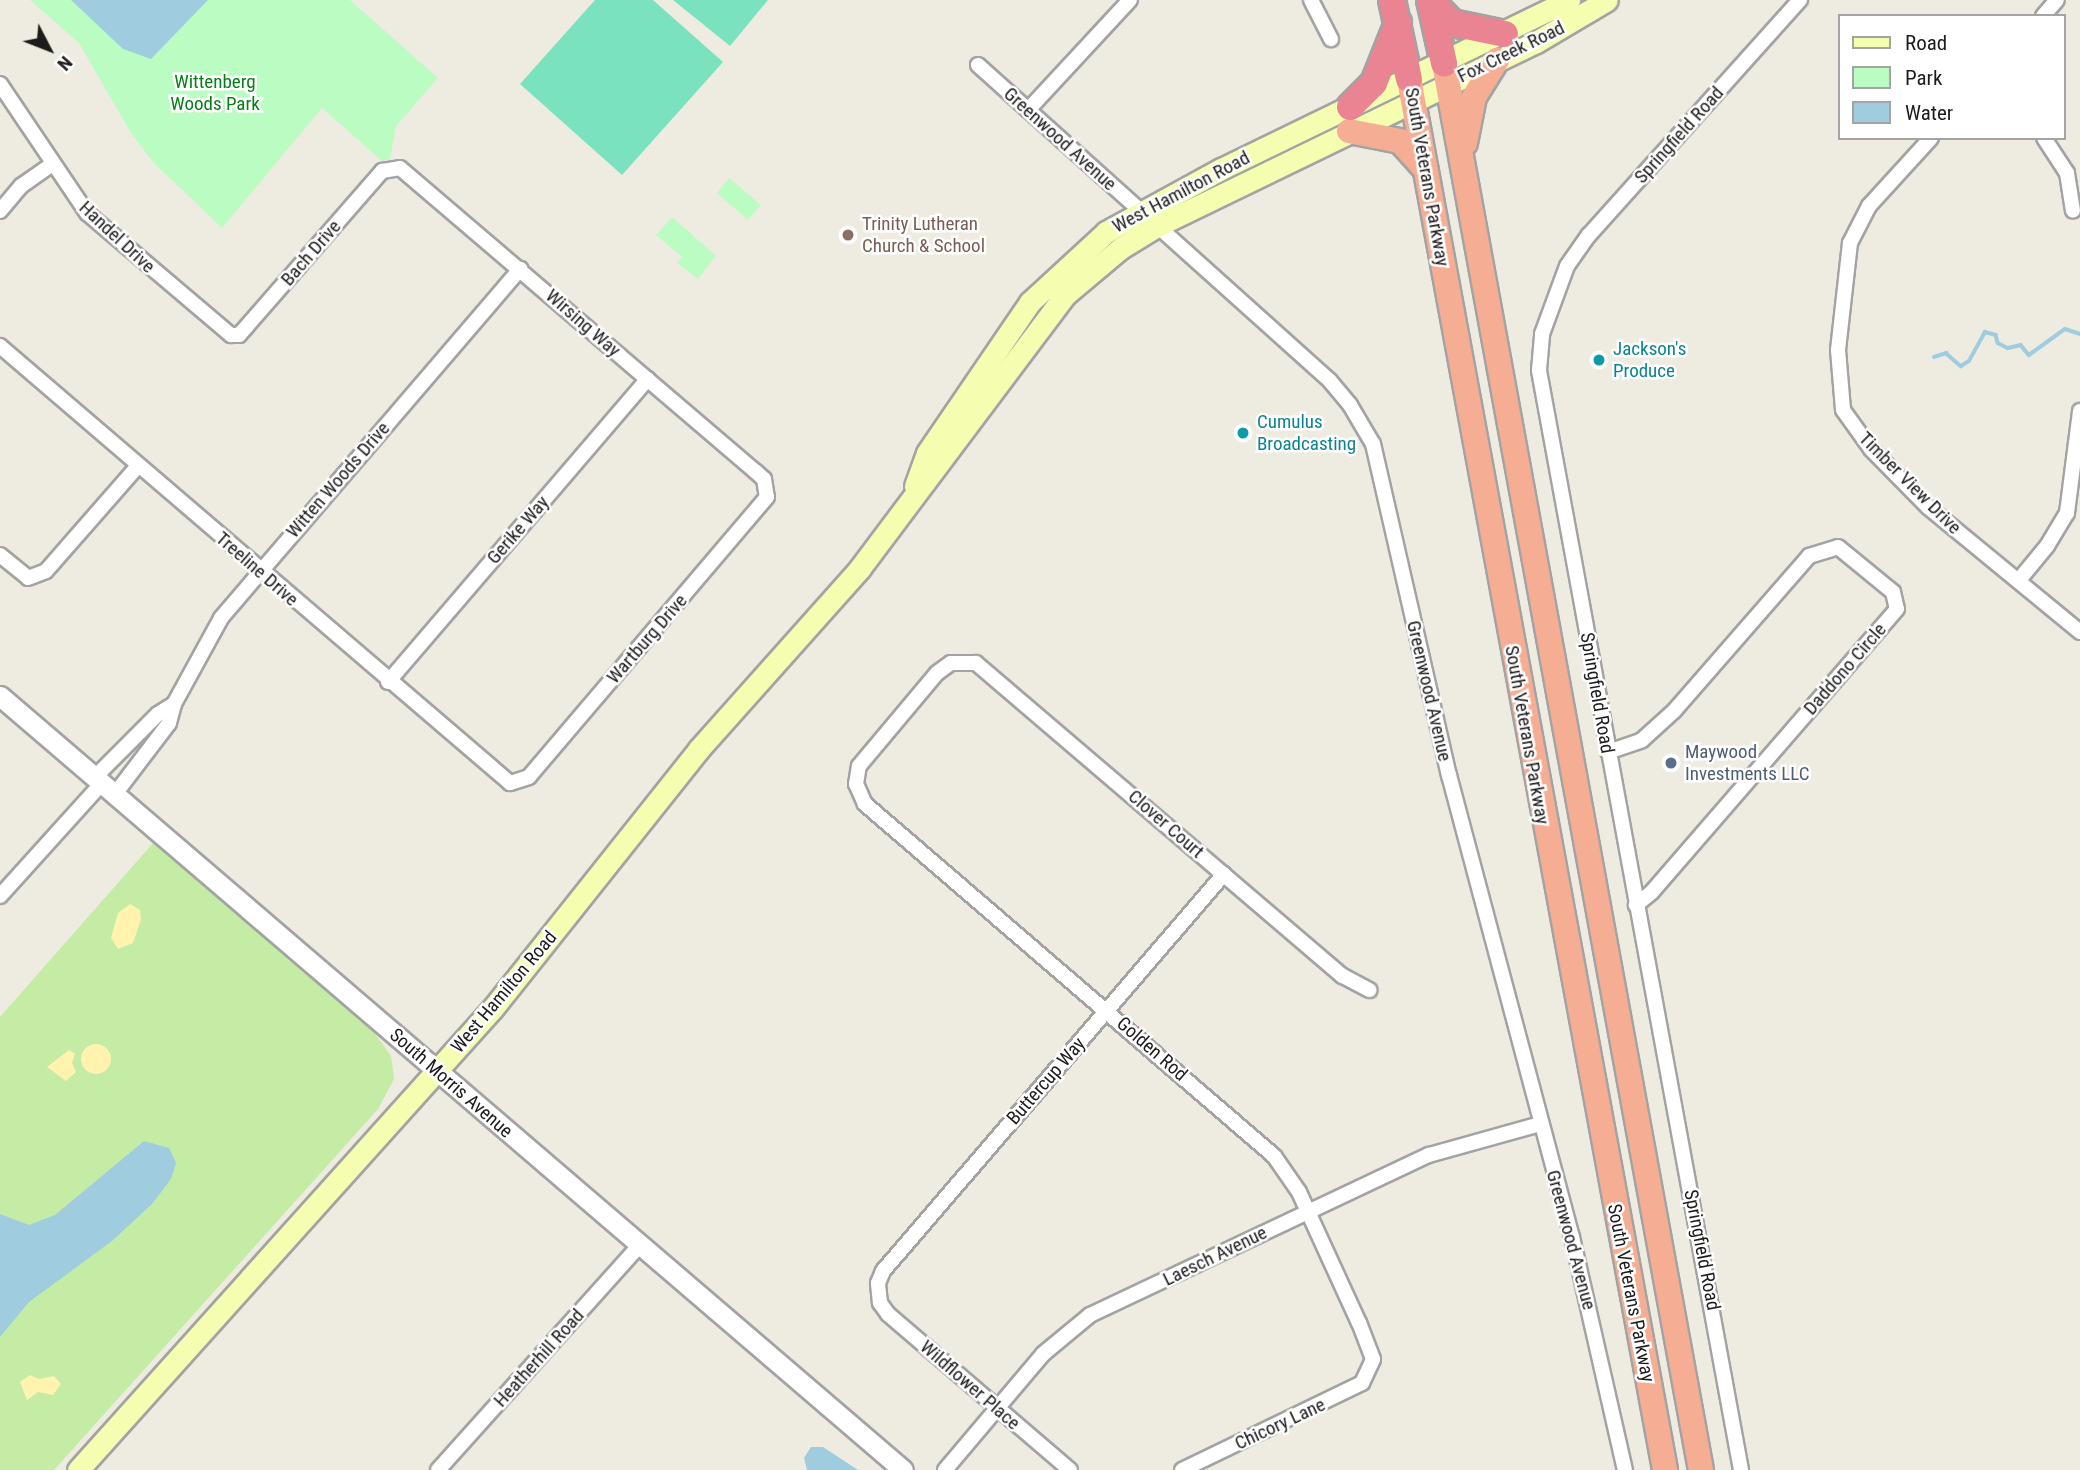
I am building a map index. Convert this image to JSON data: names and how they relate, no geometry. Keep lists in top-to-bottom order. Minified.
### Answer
{"streets":{"highway":["South Veterans Parkway"],"main road":["Fox Creek Road","West Hamilton Road"],"street":["Springfield Road","Greenwood Avenue","Handel Drive","Bach Drive","Wirsing Way","Witten Woods Drive","Timber View Drive","Gerike Way","Treeline Drive","Wartburg Drive","Daddono Circle","Clover Court","Golden Rod","Buttercup Way","South Morris Avenue","Laesch Avenue","Heatherhill Road","Wildflower Place","Chicory Lane"]},"crossings":[["Fox Creek Road","South Veterans Parkway"],["Fox Creek Road","West Hamilton Road"],["Springfield Road","Daddono Circle"],["Greenwood Avenue","West Hamilton Road"],["Greenwood Avenue","Laesch Avenue"],["South Veterans Parkway","West Hamilton Road"],["West Hamilton Road","South Morris Avenue"],["Handel Drive","Bach Drive"],["Bach Drive","Wirsing Way"],["Wirsing Way","Witten Woods Drive"],["Wirsing Way","Gerike Way"],["Wirsing Way","Wartburg Drive"],["Witten Woods Drive","Treeline Drive"],["Witten Woods Drive","South Morris Avenue"],["Gerike Way","Treeline Drive"],["Treeline Drive","Wartburg Drive"],["Clover Court","Golden Rod"],["Clover Court","Buttercup Way"],["Golden Rod","Buttercup Way"],["Golden Rod","Laesch Avenue"],["Golden Rod","Chicory Lane"],["Buttercup Way","Wildflower Place"],["South Morris Avenue","Heatherhill Road"],["Laesch Avenue","Wildflower Place"]],"parks":["Wittenberg Woods Park"],"places":["Trinity Lutheran Church & School","Jackson's Produce","Cumulus Broadcasting","Maywood Investments LLC"],"legend":["Road","Park","Water"],"north":"bottom right"}
